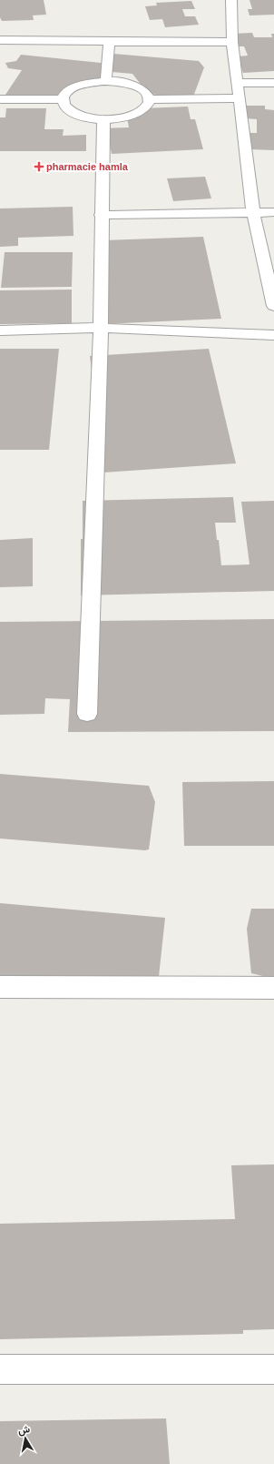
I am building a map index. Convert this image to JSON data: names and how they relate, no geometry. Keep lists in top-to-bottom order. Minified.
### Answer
{"places":{"health":["pharmacie hamla"]},"north":"top"}
